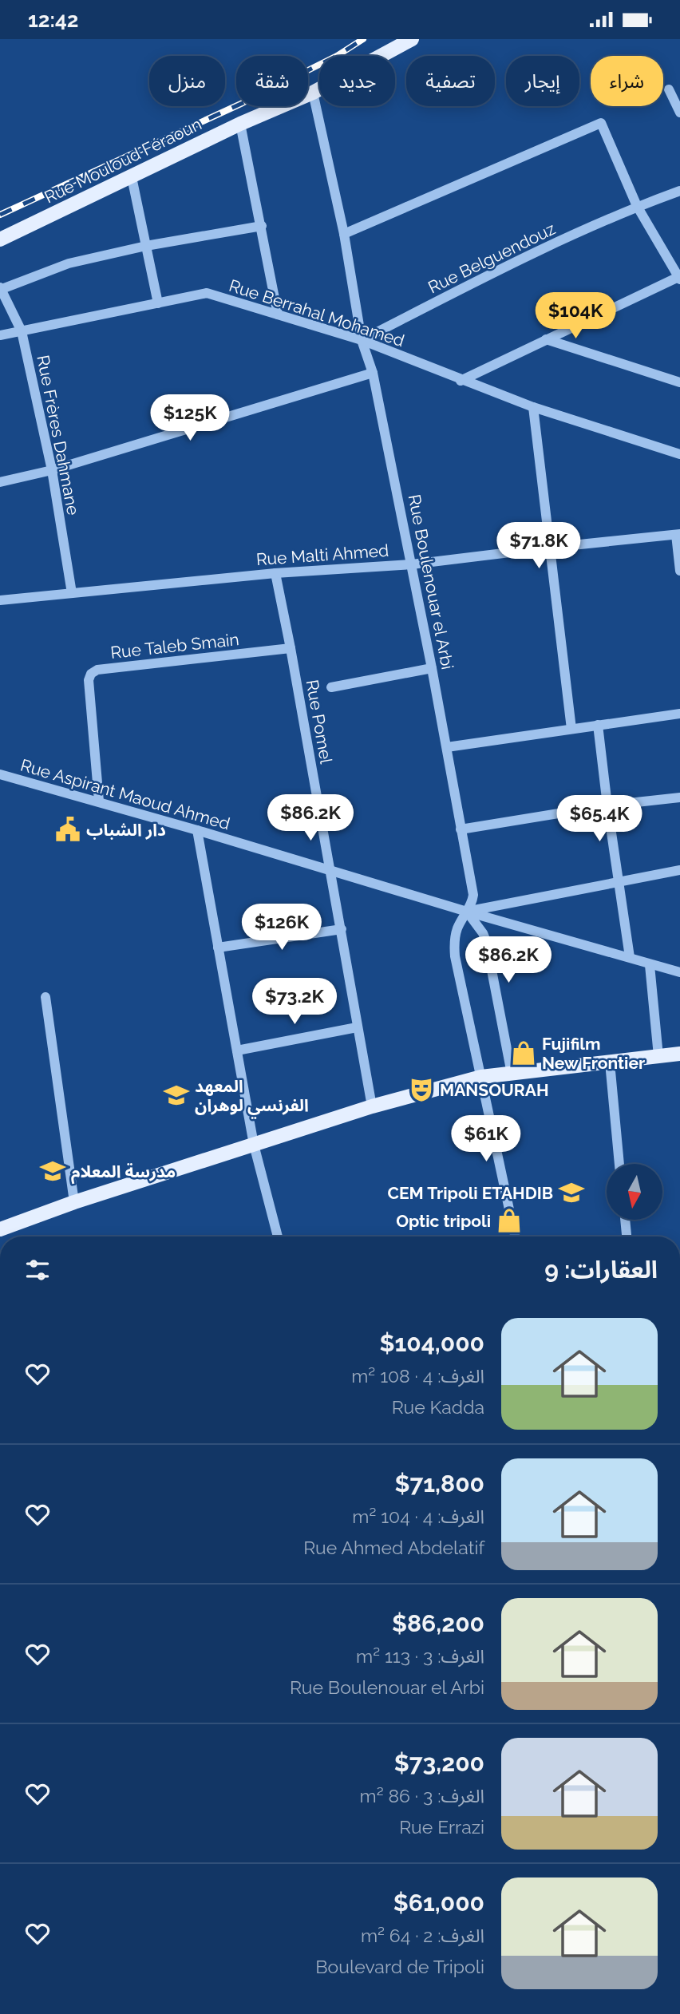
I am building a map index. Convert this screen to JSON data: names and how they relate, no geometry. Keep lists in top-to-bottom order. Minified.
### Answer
{"streets":{"main road":["Rue Mouloud Féraoun"],"street":["Rue Belguendouz","Rue Berrahal Mohamed","Rue Frères Dahmane","Rue Malti Ahmed","Rue Boulenouar el Arbi","Rue Taleb Smain","Rue Pomel","Rue Aspirant Maoud Ahmed"]},"crossings":[["Rue Mouloud Féraoun","Rue Boulenouar el Arbi"],["Rue Belguendouz","Rue Berrahal Mohamed"],["Rue Belguendouz","Rue Boulenouar el Arbi"],["Rue Berrahal Mohamed","Rue Frères Dahmane"],["Rue Berrahal Mohamed","Rue Boulenouar el Arbi"],["Rue Frères Dahmane","Rue Malti Ahmed"],["Rue Malti Ahmed","Rue Boulenouar el Arbi"],["Rue Malti Ahmed","Rue Pomel"],["Rue Boulenouar el Arbi","Rue Aspirant Maoud Ahmed"],["Rue Taleb Smain","Rue Pomel"],["Rue Taleb Smain","Rue Aspirant Maoud Ahmed"],["Rue Pomel","Rue Aspirant Maoud Ahmed"]],"places":{"public building":["دار الشباب"],"shop":["Fujifilm New Frontier","Optic tripoli"],"theatre":["MANSOURAH"],"school or university":["المعهد الفرنسي لوهران","مدرسة المعلام","CEM Tripoli ETAHDIB"]},"north":"bottom","page":{"status":"12:42","chip":["شراء","إيجار","تصفية","جديد","شقة","منزل"],"price":["$104K","$125K","$71.8K","$86.2K","$65.4K","$126K","$86.2K","$73.2K","$61K"],"heading":"العقارات: 9","list":[{"name":"$104,000","note":"الغرف: 4 · 108 m² · Rue Kadda"},{"name":"$71,800","note":"الغرف: 4 · 104 m² · Rue Ahmed Abdelatif"},{"name":"$86,200","note":"الغرف: 3 · 113 m² · Rue Boulenouar el Arbi"},{"name":"$73,200","note":"الغرف: 3 · 86 m² · Rue Errazi"},{"name":"$61,000","note":"الغرف: 2 · 64 m² · Boulevard de Tripoli"}]}}
